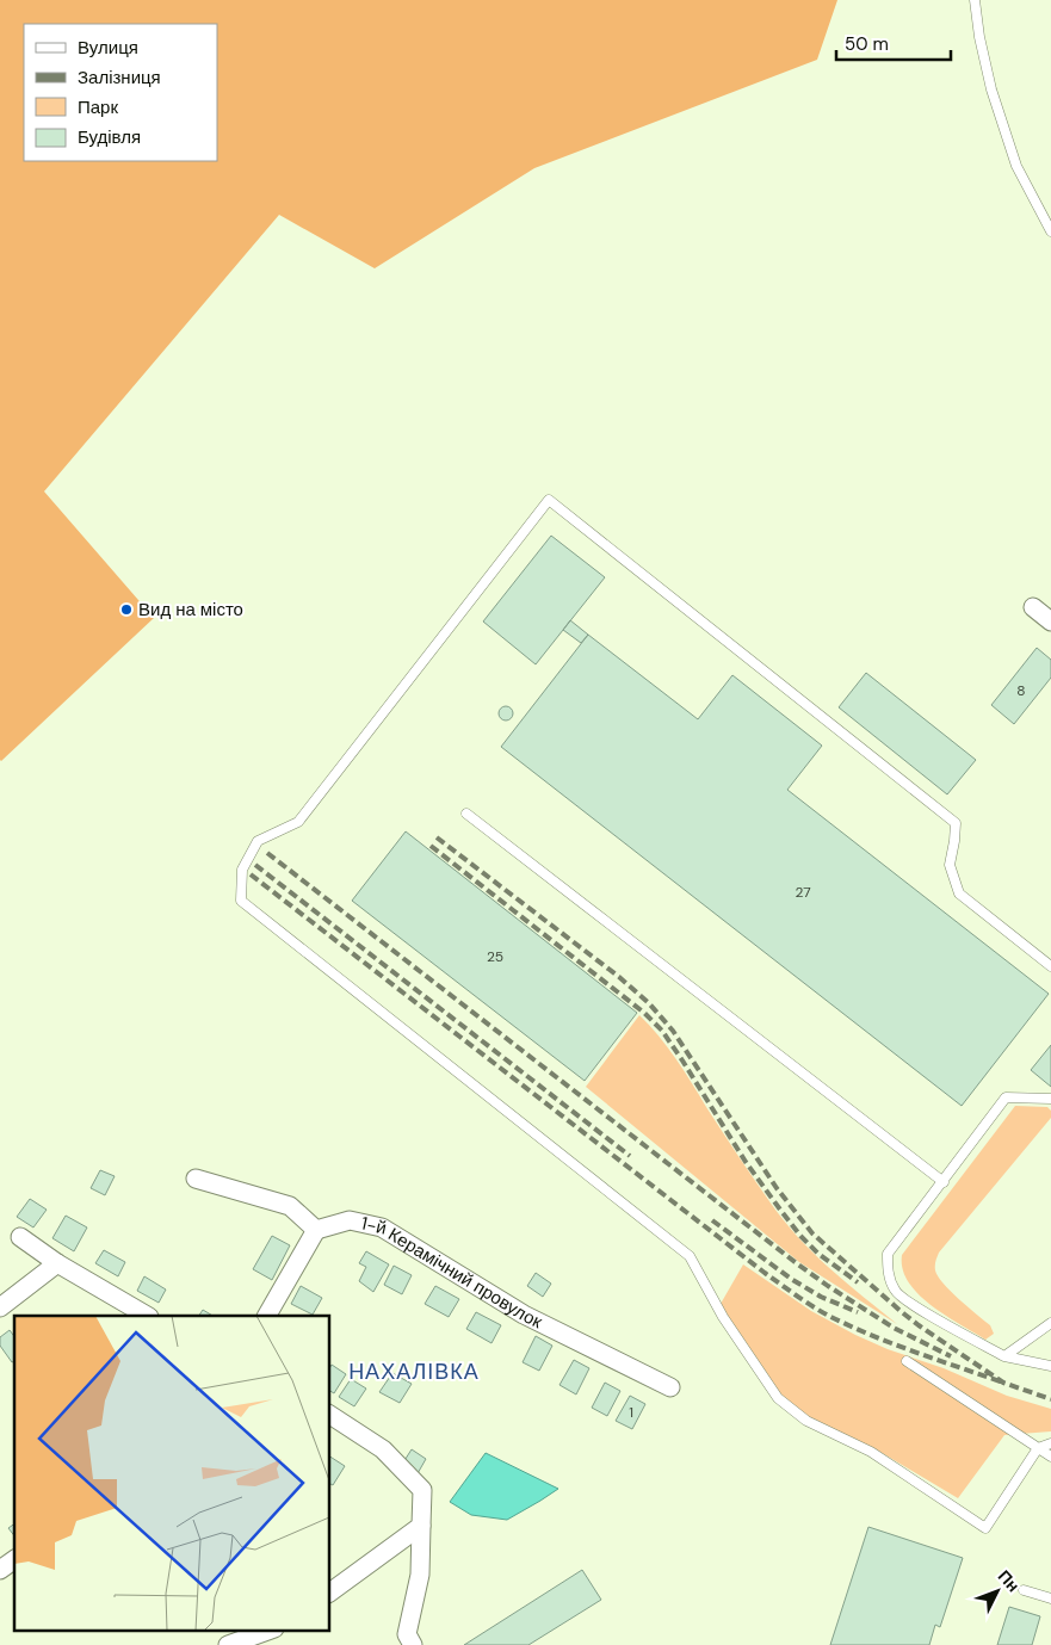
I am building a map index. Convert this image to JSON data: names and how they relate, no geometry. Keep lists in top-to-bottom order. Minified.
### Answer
{"streets":{"street":["1-й Керамічний провулок"]},"districts":["НАХАЛІВКА"],"places":["Вид на місто"],"house_numbers":["8","27","25","1"],"legend":["Вулиця","Залізниця","Парк","Будівля"],"scale_bar":"50 m","north":"top right"}
